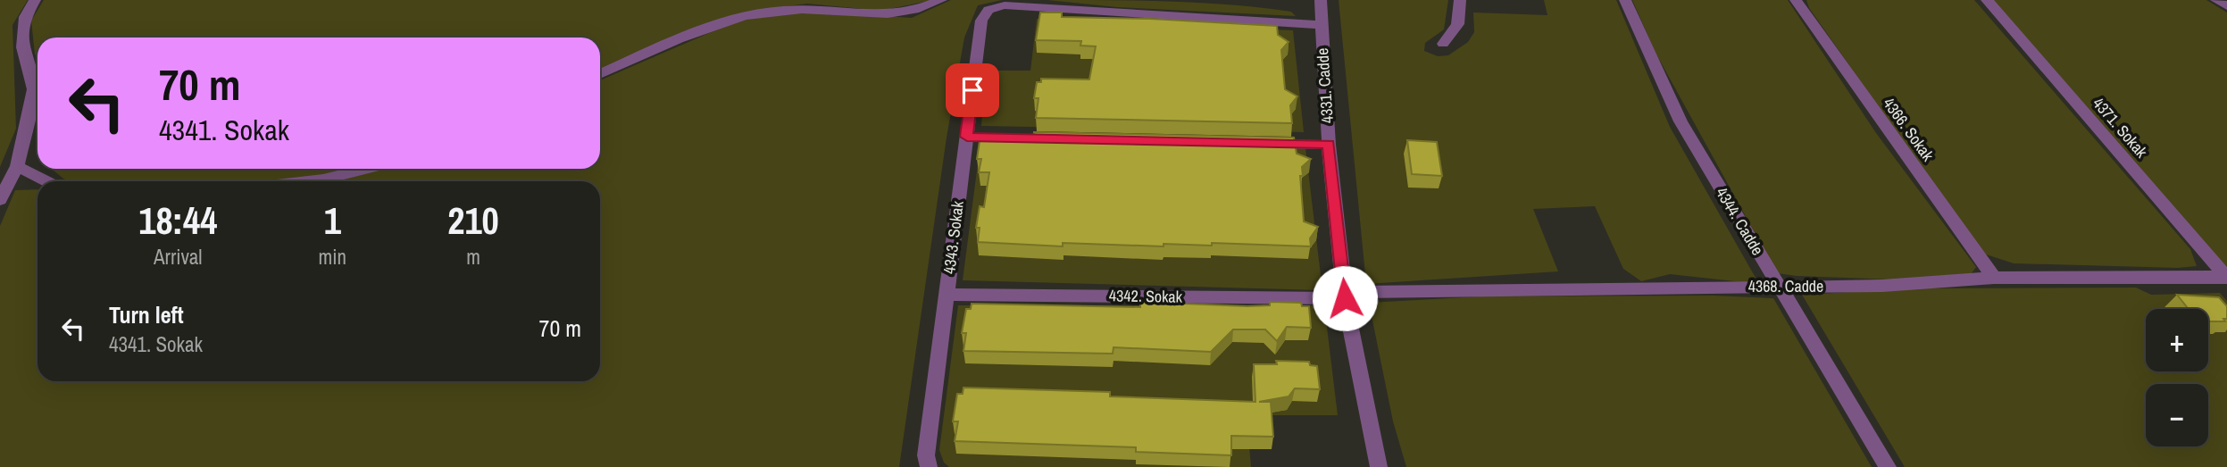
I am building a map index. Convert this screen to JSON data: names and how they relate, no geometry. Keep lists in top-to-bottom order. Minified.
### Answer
{"streets":{"street":["4331. Cadde","4371. Sokak","4366. Sokak","4344. Cadde","4343. Sokak","4368. Cadde","4342. Sokak"]},"crossings":[["4331. Cadde","4343. Sokak"],["4331. Cadde","4368. Cadde"],["4331. Cadde","4342. Sokak"],["4371. Sokak","4368. Cadde"],["4366. Sokak","4368. Cadde"],["4344. Cadde","4368. Cadde"],["4343. Sokak","4342. Sokak"],["4368. Cadde","4342. Sokak"]],"page":{"turn":["70 m","4341. Sokak"],"eta":["18:44","Arrival","1","min","210","m"],"list":[{"name":"Turn left","note":"4341. Sokak","value":"70 m"}],"map_buttons":["+","−"]}}
